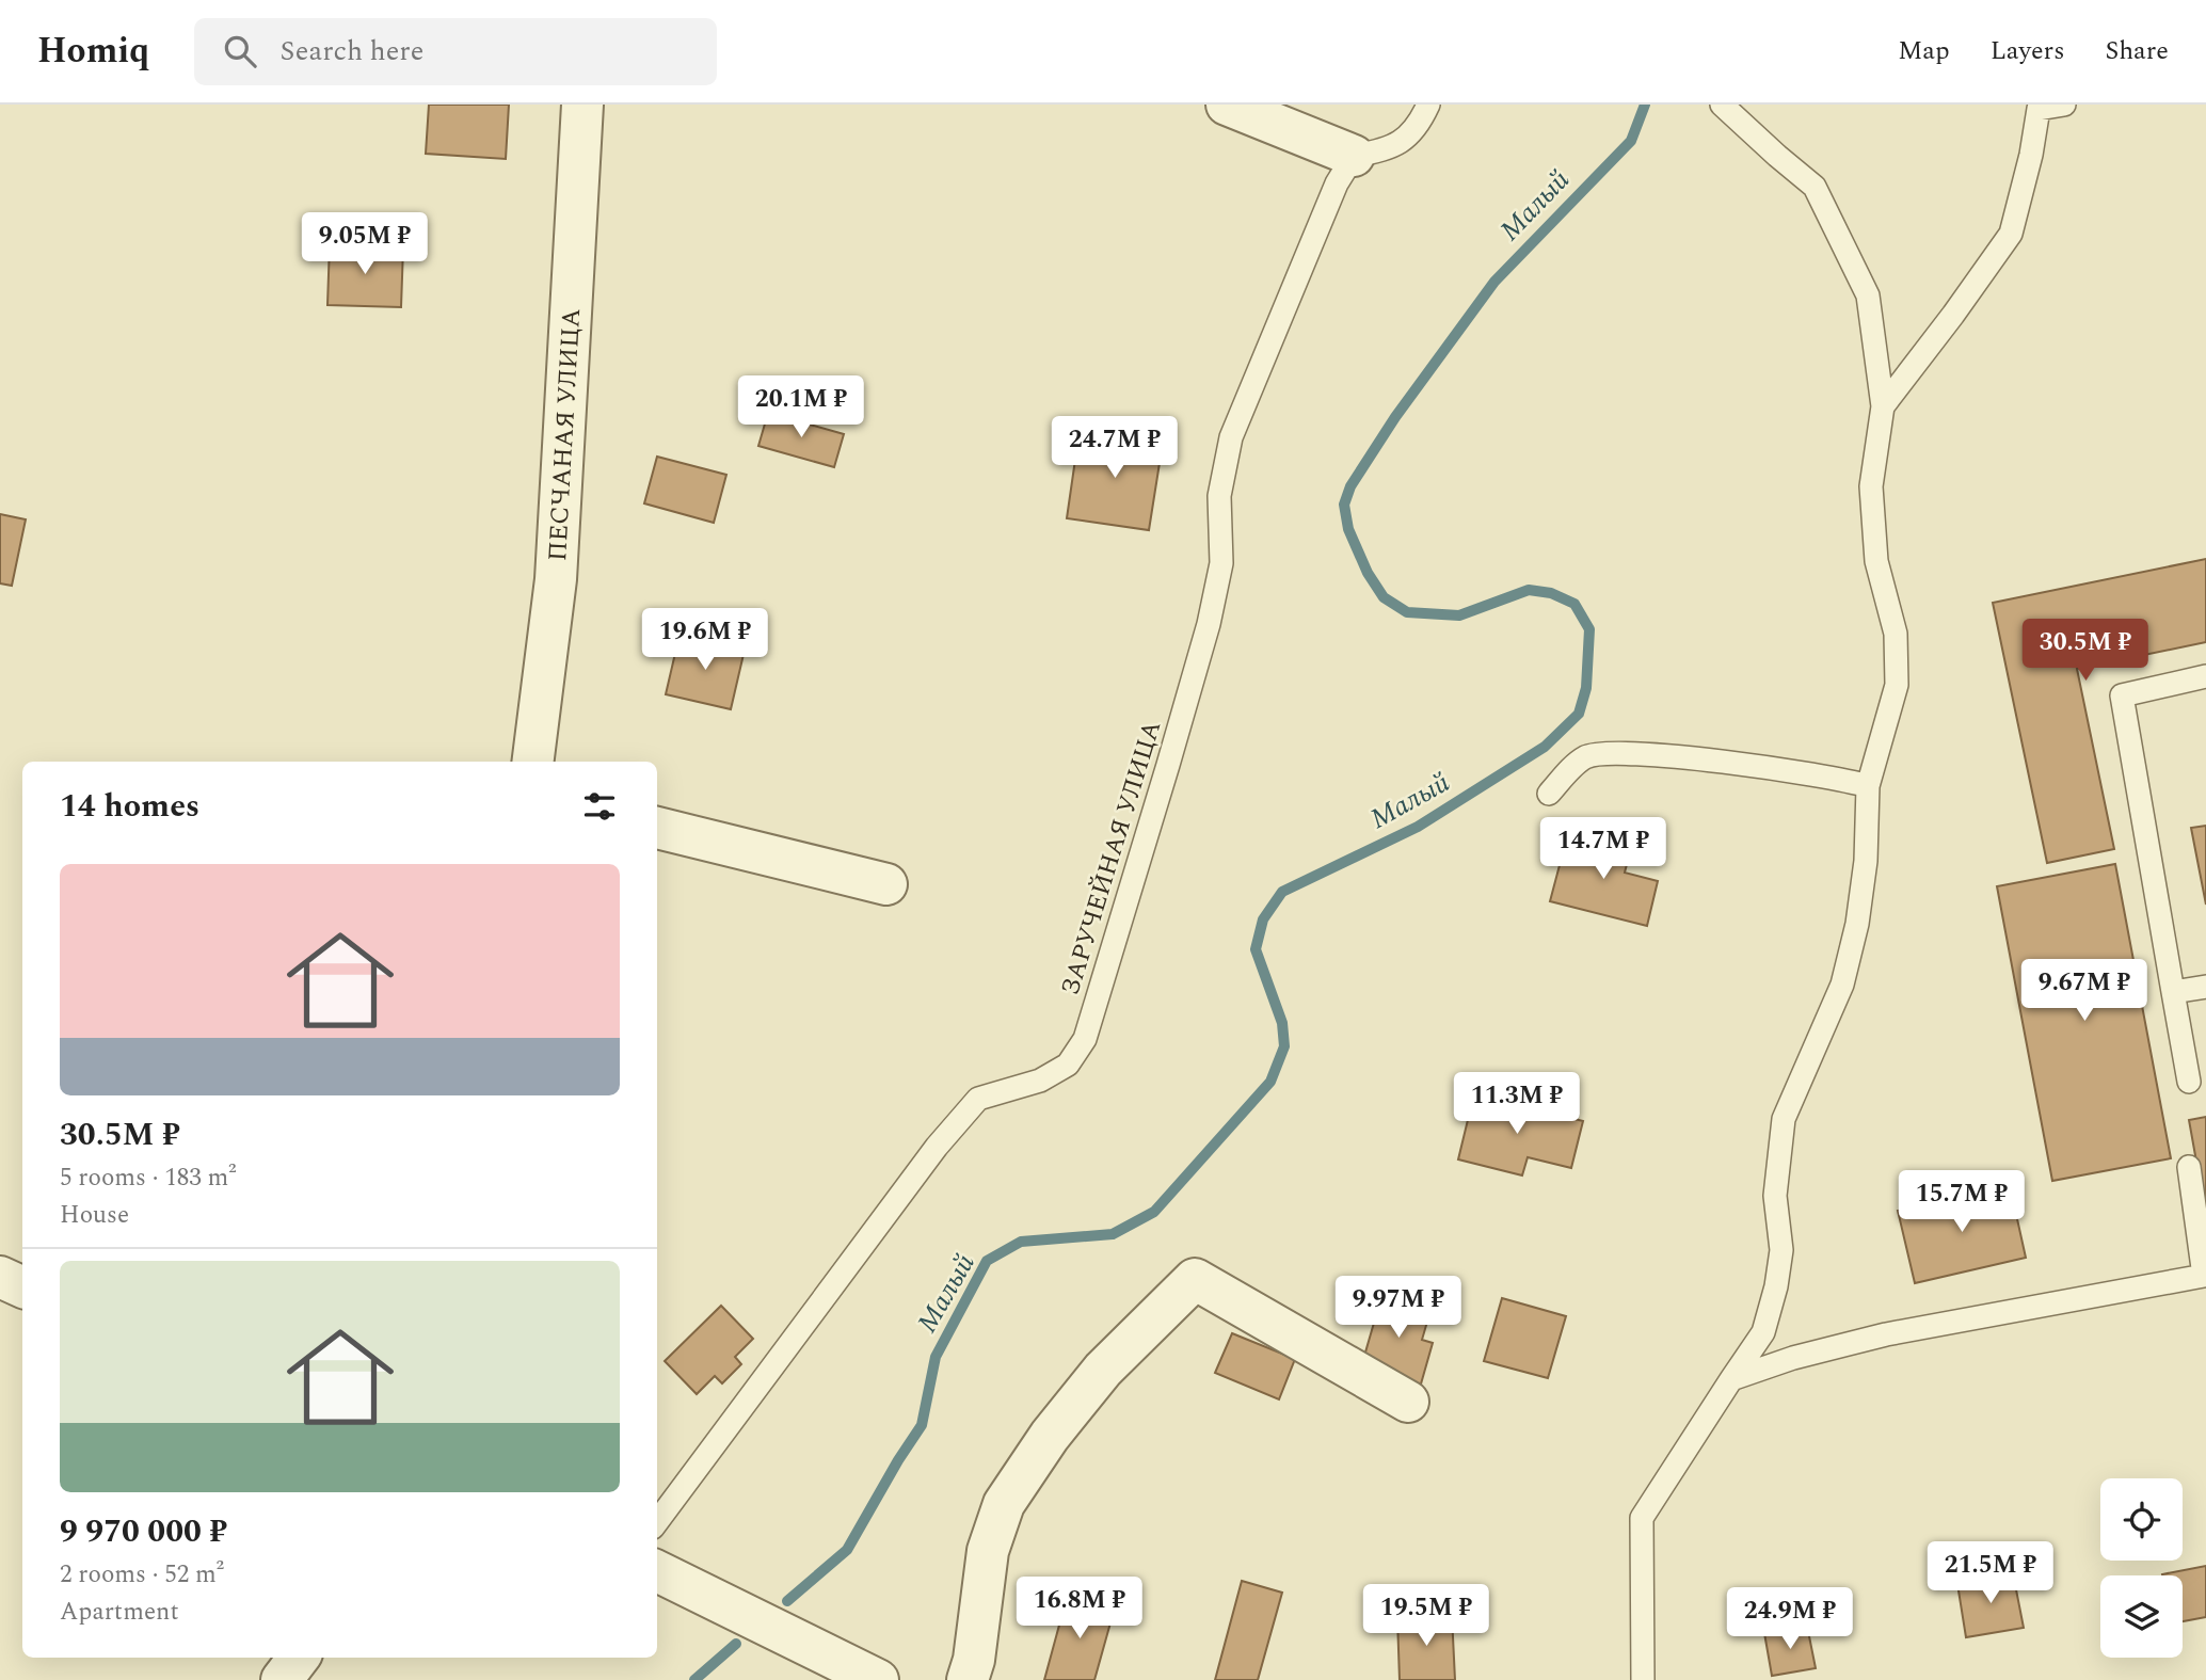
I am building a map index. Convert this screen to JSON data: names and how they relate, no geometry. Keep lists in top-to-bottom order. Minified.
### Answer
{"streets":{"street":["ПЕСЧАНАЯ УЛИЦА"],"lane":["ЗАРУЧЕЙНАЯ УЛИЦА"]},"water":["Малый"],"page":{"header":"Homiq","search":"Search here","nav":["Map","Layers","Share"],"price":["9.05M ₽","20.1M ₽","24.7M ₽","19.6M ₽","30.5M ₽","14.7M ₽","9.67M ₽","11.3M ₽","15.7M ₽","9.97M ₽","21.5M ₽","16.8M ₽","19.5M ₽","24.9M ₽"],"heading":"14 homes","list":[{"name":"30.5M ₽","note":"5 rooms · 183 m² · House"},{"name":"9 970 000 ₽","note":"2 rooms · 52 m² · Apartment"}]}}
